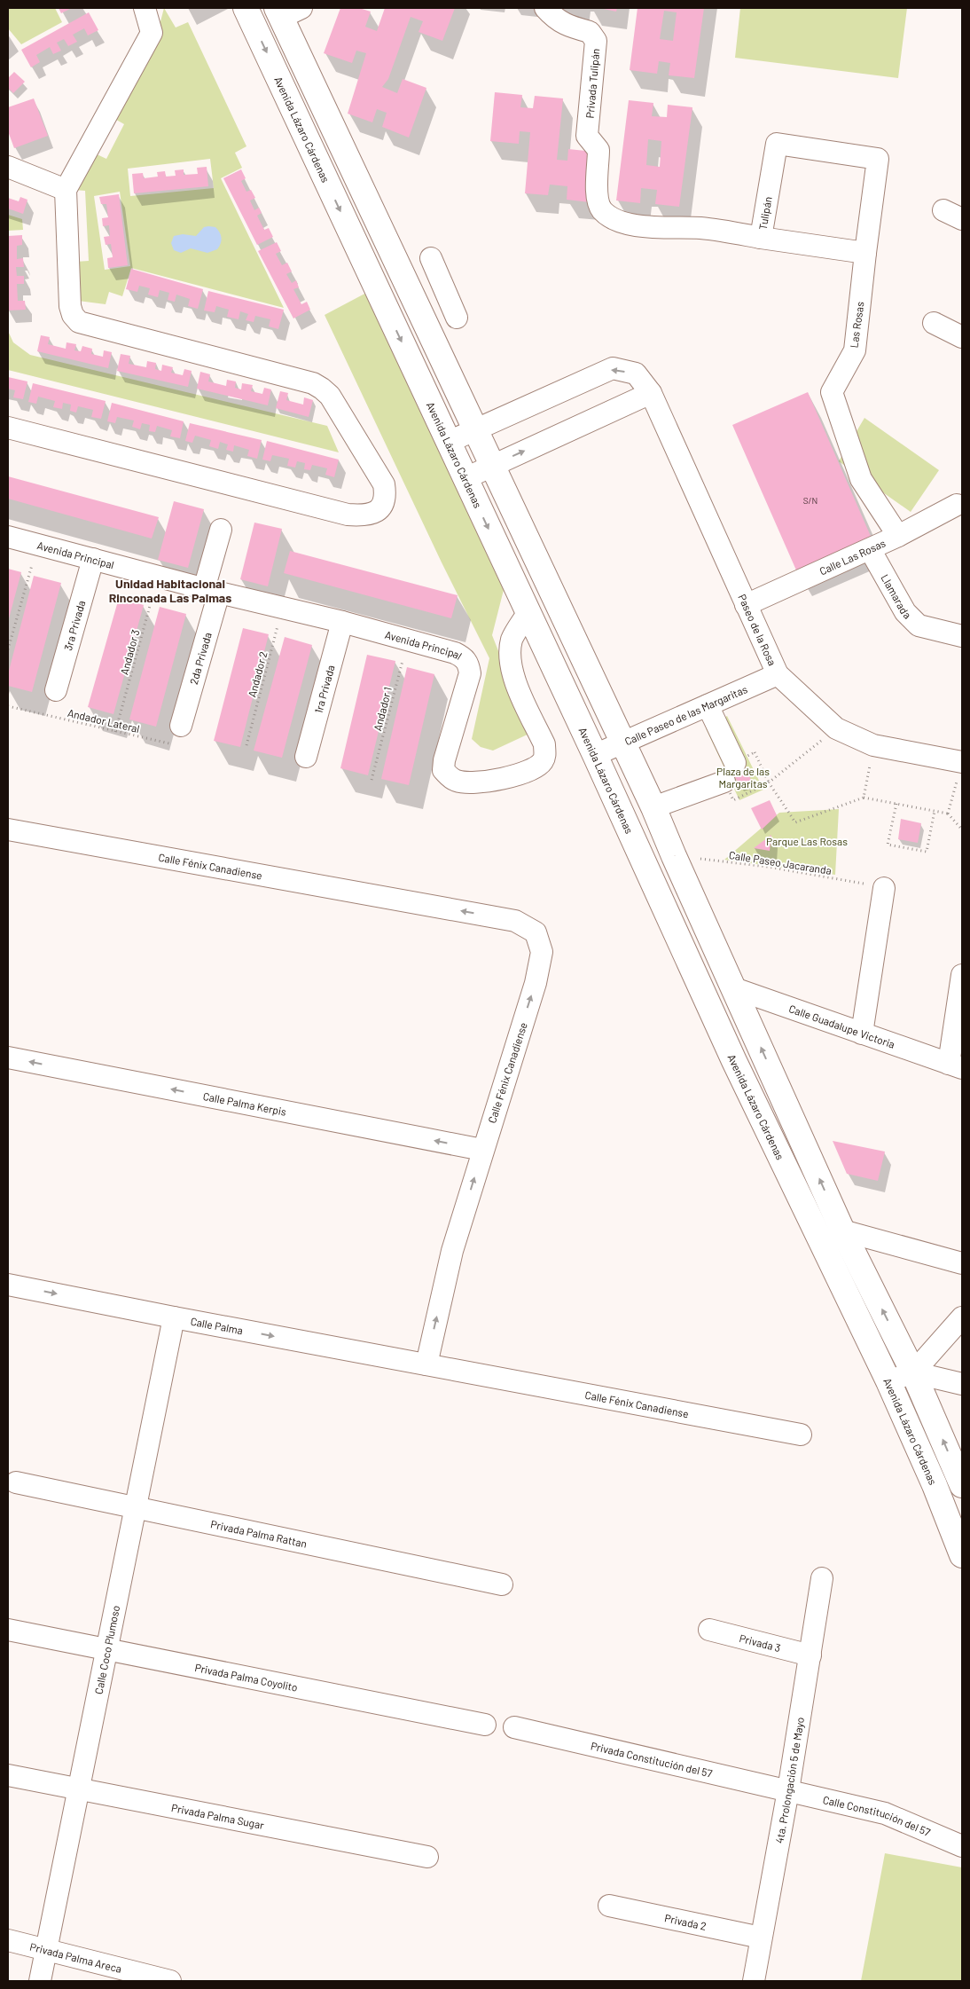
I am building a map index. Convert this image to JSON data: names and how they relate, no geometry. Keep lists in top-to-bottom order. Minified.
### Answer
{"streets":{"main road":["Avenida Lázaro Cárdenas"],"street":["Privada Tulipán","Tulipán","Las Rosas","Avenida Principal","Calle Las Rosas","Llamarada","3ra Privada","Paseo de la Rosa","2da Privada","1ra Privada","Calle Paseo de las Margaritas","Calle Fénix Canadiense","Calle Guadalupe Victoria","Calle Palma Kerpis","Calle Palma","Privada Palma Rattan","Privada 3","Calle Coco Plumoso","Privada Palma Coyolito","Privada Constitución del 57","4ta. Prolongación 5 de Mayo","Privada Palma Sugar","Calle Constitución del 57","Privada 2","Privada Palma Areca"],"path":["Andador 3","Andador 2","Andador 1","Andador Lateral","Calle Paseo Jacaranda"]},"crossings":[["Privada Tulipán","Tulipán"],["Avenida Lázaro Cárdenas","Avenida Principal"],["Avenida Lázaro Cárdenas","Paseo de la Rosa"],["Avenida Lázaro Cárdenas","Calle Paseo de las Margaritas"],["Tulipán","Las Rosas"],["Las Rosas","Calle Las Rosas"],["Avenida Principal","3ra Privada"],["Avenida Principal","Andador 3"],["Avenida Principal","2da Privada"],["Avenida Principal","Andador 2"],["Avenida Principal","1ra Privada"],["Avenida Principal","Andador 1"],["Calle Las Rosas","Llamarada"],["Calle Las Rosas","Paseo de la Rosa"],["Paseo de la Rosa","Calle Paseo de las Margaritas"],["Andador 3","Andador Lateral"],["2da Privada","Andador Lateral"],["Calle Fénix Canadiense","Calle Palma Kerpis"],["Calle Fénix Canadiense","Calle Palma"],["Calle Palma","Calle Coco Plumoso"],["Privada Palma Rattan","Calle Coco Plumoso"],["Privada 3","4ta. Prolongación 5 de Mayo"],["Calle Coco Plumoso","Privada Palma Coyolito"],["Calle Coco Plumoso","Privada Palma Sugar"],["Calle Coco Plumoso","Privada Palma Areca"],["Privada Constitución del 57","4ta. Prolongación 5 de Mayo"],["Privada Constitución del 57","Calle Constitución del 57"],["4ta. Prolongación 5 de Mayo","Calle Constitución del 57"],["4ta. Prolongación 5 de Mayo","Privada 2"]],"one_way":["Calle Palma Kerpis","Calle Palma"],"districts":["Unidad Habitacional Rinconada Las Palmas"],"parks":["Plaza de las Margaritas","Parque Las Rosas"],"house_numbers":["S/N"]}
